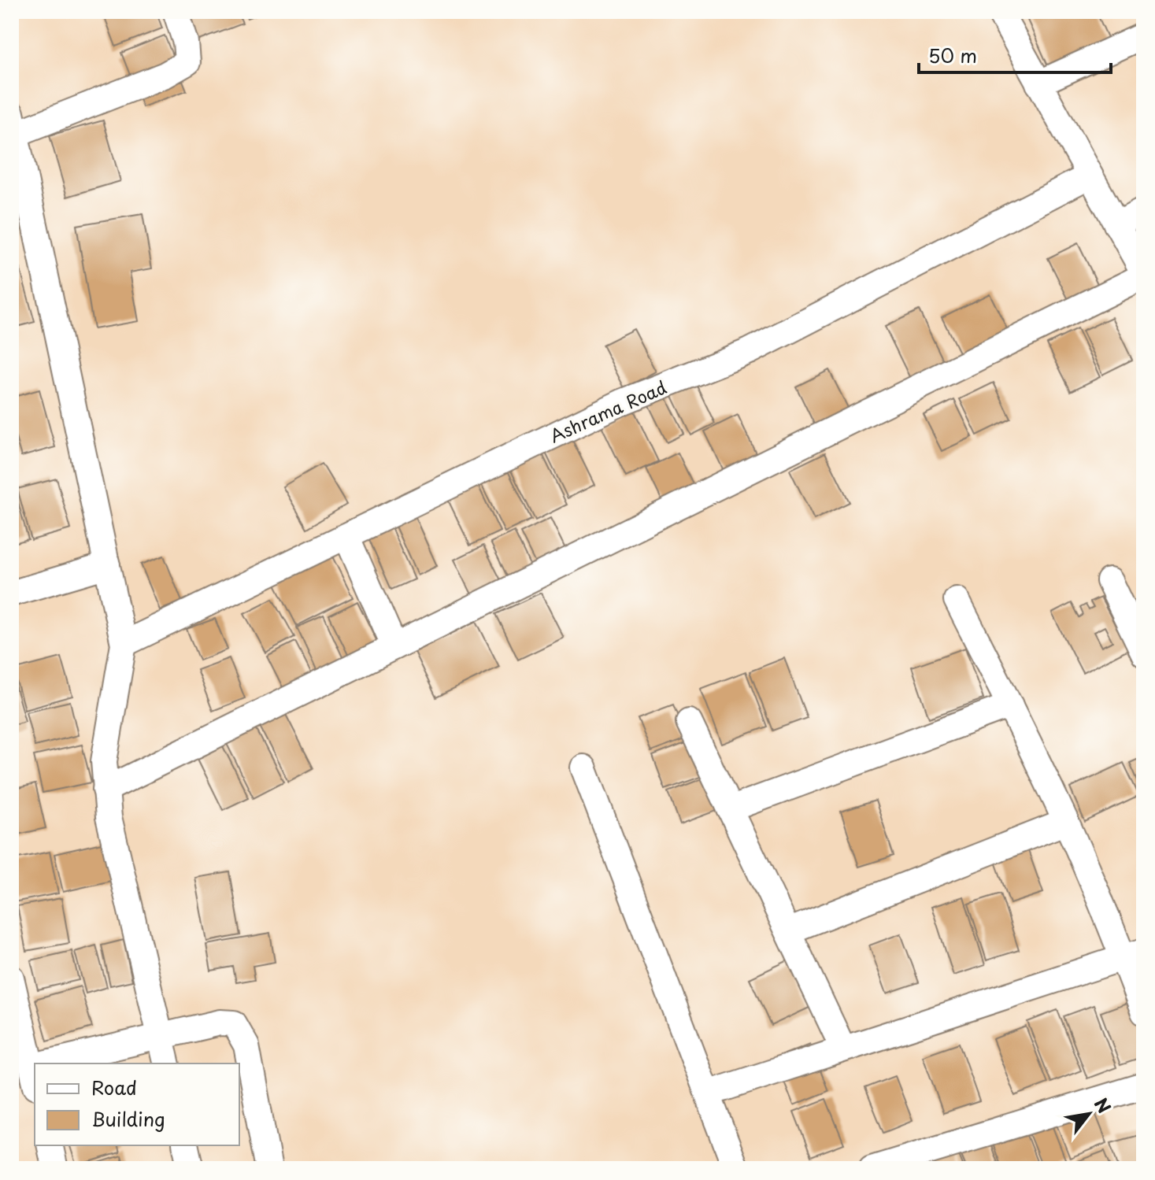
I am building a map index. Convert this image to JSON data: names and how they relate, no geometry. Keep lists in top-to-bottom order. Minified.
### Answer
{"streets":{"street":["Ashrama Road"]},"legend":["Road","Building"],"scale_bar":"50 m","north":"top right"}
